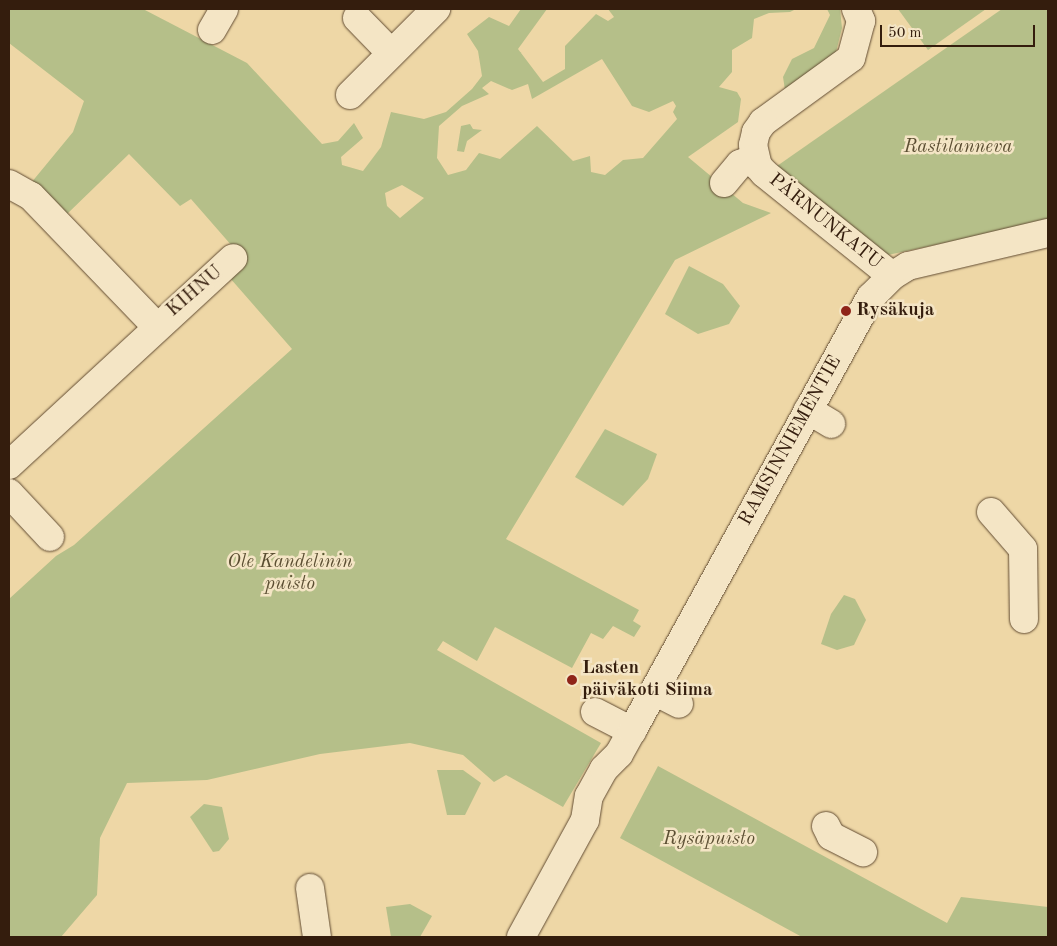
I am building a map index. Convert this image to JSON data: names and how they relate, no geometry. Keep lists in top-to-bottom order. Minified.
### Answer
{"streets":{"street":["PÄRNUNKATU","KIHNU","RAMSINNIEMENTIE"]},"crossings":[["PÄRNUNKATU","RAMSINNIEMENTIE"]],"parks":["Rastilanneva","Ole Kandelinin puisto","Rysäpuisto"],"places":["Rysäkuja","Lasten päiväkoti Siima"],"scale_bar":"50 m"}
